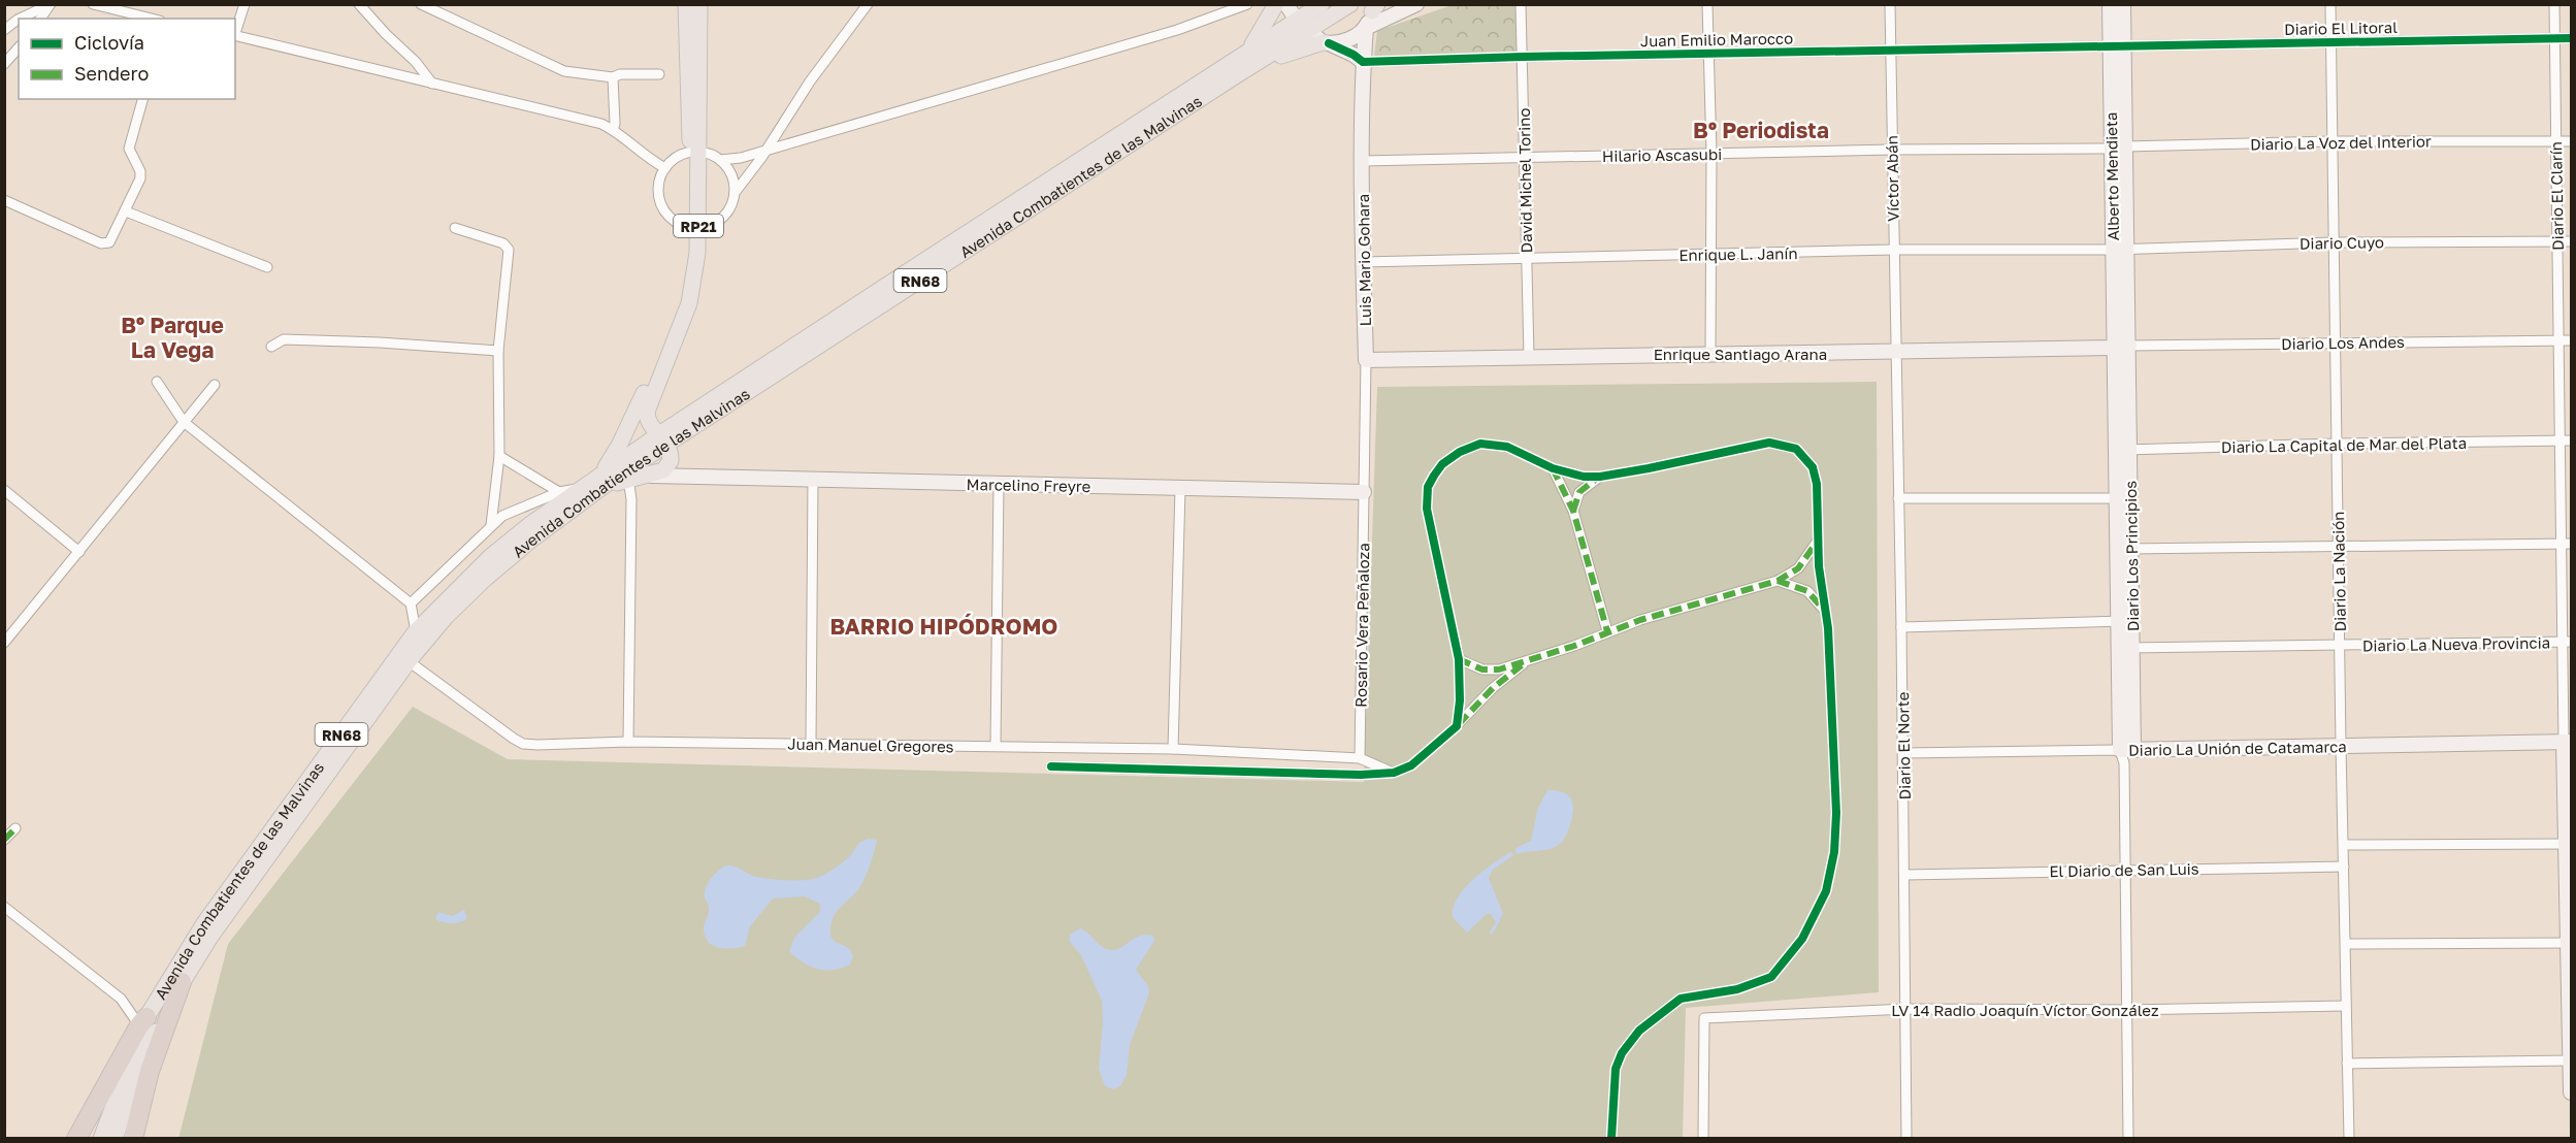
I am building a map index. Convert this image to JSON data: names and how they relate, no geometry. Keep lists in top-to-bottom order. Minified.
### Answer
{"streets":{"highway":["RN68"],"main road":["Avenida Combatientes de las Malvinas","RP21"],"street":["Diario El Litoral","Juan Emilio Marocco","Diario La Voz del Interior","Hilario Ascasubi","Alberto Mendieta","Víctor Abán","David Michel Torino","Diario El Clarín","Diario Cuyo","Enrique L. Janín","Luis Mario Gohara","Diario Los Andes","Enrique Santiago Arana","Diario La Capital de Mar del Plata","Marcelino Freyre","Diario Los Principios","Diario La Nación","Rosario Vera Peñaloza","Diario La Nueva Provincia","Juan Manuel Gregores","Diario El Norte","Diario La Unión de Catamarca","El Diario de San Luis","LV 14 Radio Joaquín Víctor González"]},"crossings":[["Diario El Litoral","Juan Emilio Marocco"],["Diario El Litoral","Alberto Mendieta"],["Diario El Litoral","Diario El Clarín"],["Diario El Litoral","Diario La Nación"],["Juan Emilio Marocco","Alberto Mendieta"],["Juan Emilio Marocco","Víctor Abán"],["Juan Emilio Marocco","David Michel Torino"],["Juan Emilio Marocco","Luis Mario Gohara"],["Diario La Voz del Interior","Hilario Ascasubi"],["Diario La Voz del Interior","Alberto Mendieta"],["Diario La Voz del Interior","Diario El Clarín"],["Diario La Voz del Interior","Diario La Nación"],["Hilario Ascasubi","Alberto Mendieta"],["Hilario Ascasubi","Víctor Abán"],["Hilario Ascasubi","David Michel Torino"],["Hilario Ascasubi","Luis Mario Gohara"],["Avenida Combatientes de las Malvinas","RP21"],["Avenida Combatientes de las Malvinas","RN68"],["Avenida Combatientes de las Malvinas","Juan Manuel Gregores"],["Alberto Mendieta","Diario Cuyo"],["Alberto Mendieta","Enrique L. Janín"],["Alberto Mendieta","Diario Los Andes"],["Alberto Mendieta","Enrique Santiago Arana"],["Alberto Mendieta","Diario Los Principios"],["Víctor Abán","Enrique L. Janín"],["Víctor Abán","Enrique Santiago Arana"],["Víctor Abán","Diario El Norte"],["David Michel Torino","Enrique L. Janín"],["David Michel Torino","Enrique Santiago Arana"],["Diario El Clarín","Diario Cuyo"],["Diario El Clarín","Diario Los Andes"],["Diario El Clarín","Diario La Capital de Mar del Plata"],["Diario El Clarín","Diario La Nueva Provincia"],["Diario El Clarín","Diario La Unión de Catamarca"],["Diario Cuyo","Enrique L. Janín"],["Diario Cuyo","Diario La Nación"],["Enrique L. Janín","Luis Mario Gohara"],["Luis Mario Gohara","Enrique Santiago Arana"],["Luis Mario Gohara","Marcelino Freyre"],["Luis Mario Gohara","Rosario Vera Peñaloza"],["Diario Los Andes","Enrique Santiago Arana"],["Diario Los Andes","Diario Los Principios"],["Diario Los Andes","Diario La Nación"],["Enrique Santiago Arana","Diario Los Principios"],["Enrique Santiago Arana","Diario El Norte"],["Diario La Capital de Mar del Plata","Diario Los Principios"],["Diario La Capital de Mar del Plata","Diario La Nación"],["Marcelino Freyre","Rosario Vera Peñaloza"],["Diario Los Principios","Diario La Nueva Provincia"],["Diario Los Principios","Diario La Unión de Catamarca"],["Diario Los Principios","El Diario de San Luis"],["Diario Los Principios","LV 14 Radio Joaquín Víctor González"],["Diario La Nación","Diario La Nueva Provincia"],["Diario La Nación","Diario La Unión de Catamarca"],["Diario La Nación","El Diario de San Luis"],["Diario La Nación","LV 14 Radio Joaquín Víctor González"],["Rosario Vera Peñaloza","Juan Manuel Gregores"],["Diario El Norte","Diario La Unión de Catamarca"],["Diario El Norte","El Diario de San Luis"],["Diario El Norte","LV 14 Radio Joaquín Víctor González"]],"districts":["Bº Periodista","Bº Parque La Vega","BARRIO HIPÓDROMO"],"legend":["Ciclovía","Sendero"]}
